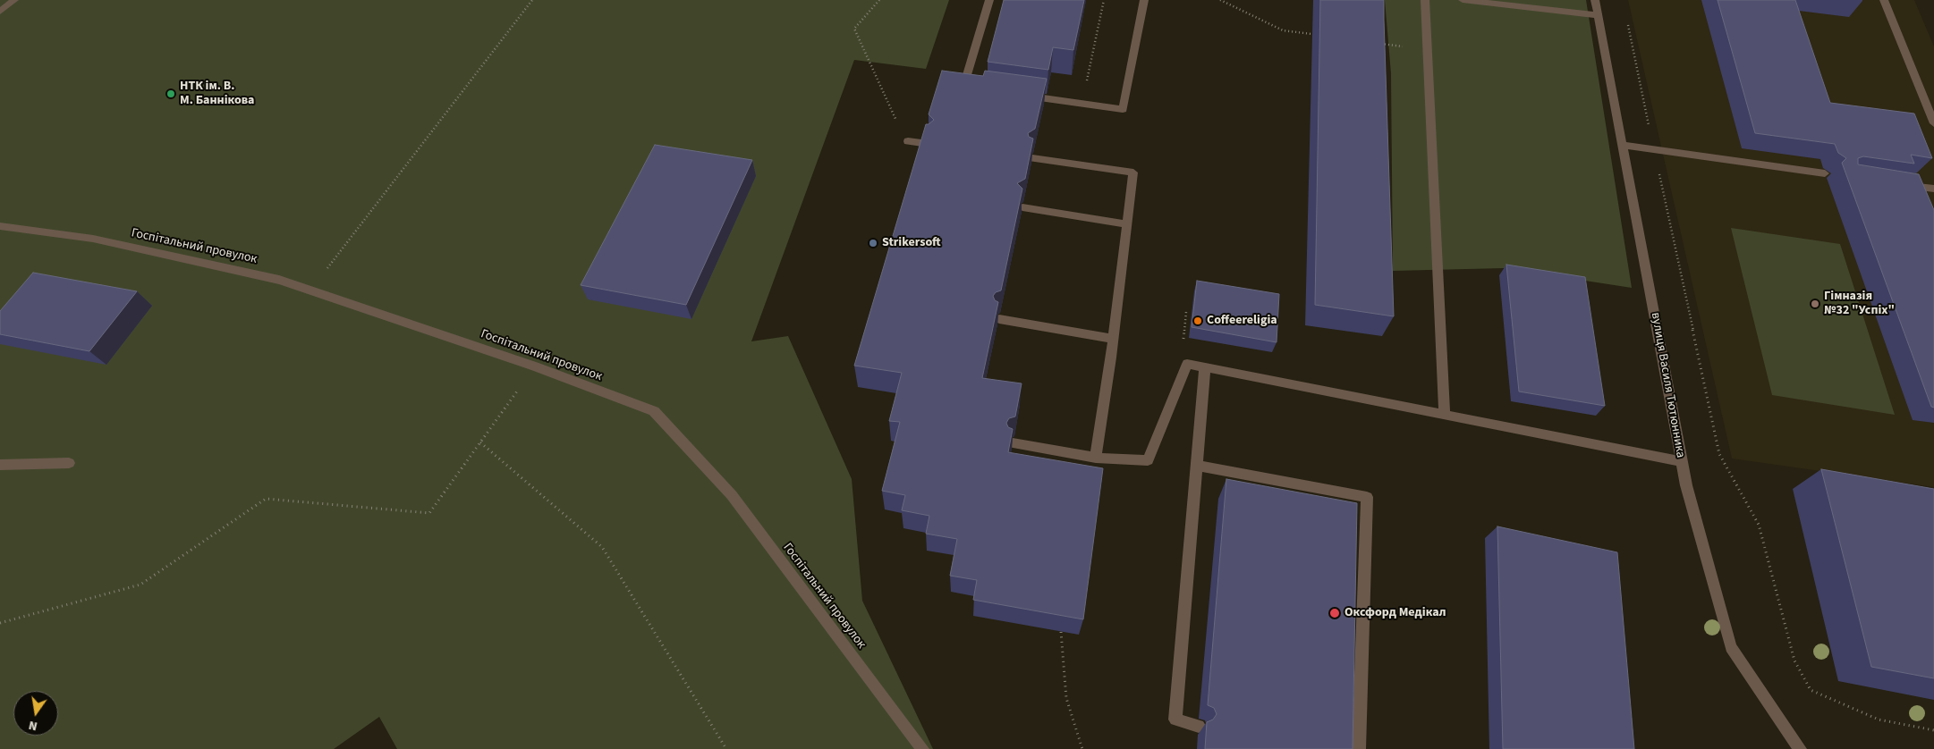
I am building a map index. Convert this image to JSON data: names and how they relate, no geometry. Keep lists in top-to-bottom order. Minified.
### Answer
{"streets":{"street":["Госпітальний провулок","вулиця Василя Тютюнника"]},"places":["НТК ім. В. М. Баннікова","Strikersoft","Гімназія №32 \"Успіх\"","Coffeereligia","Оксфорд Медікал"],"north":"bottom"}
